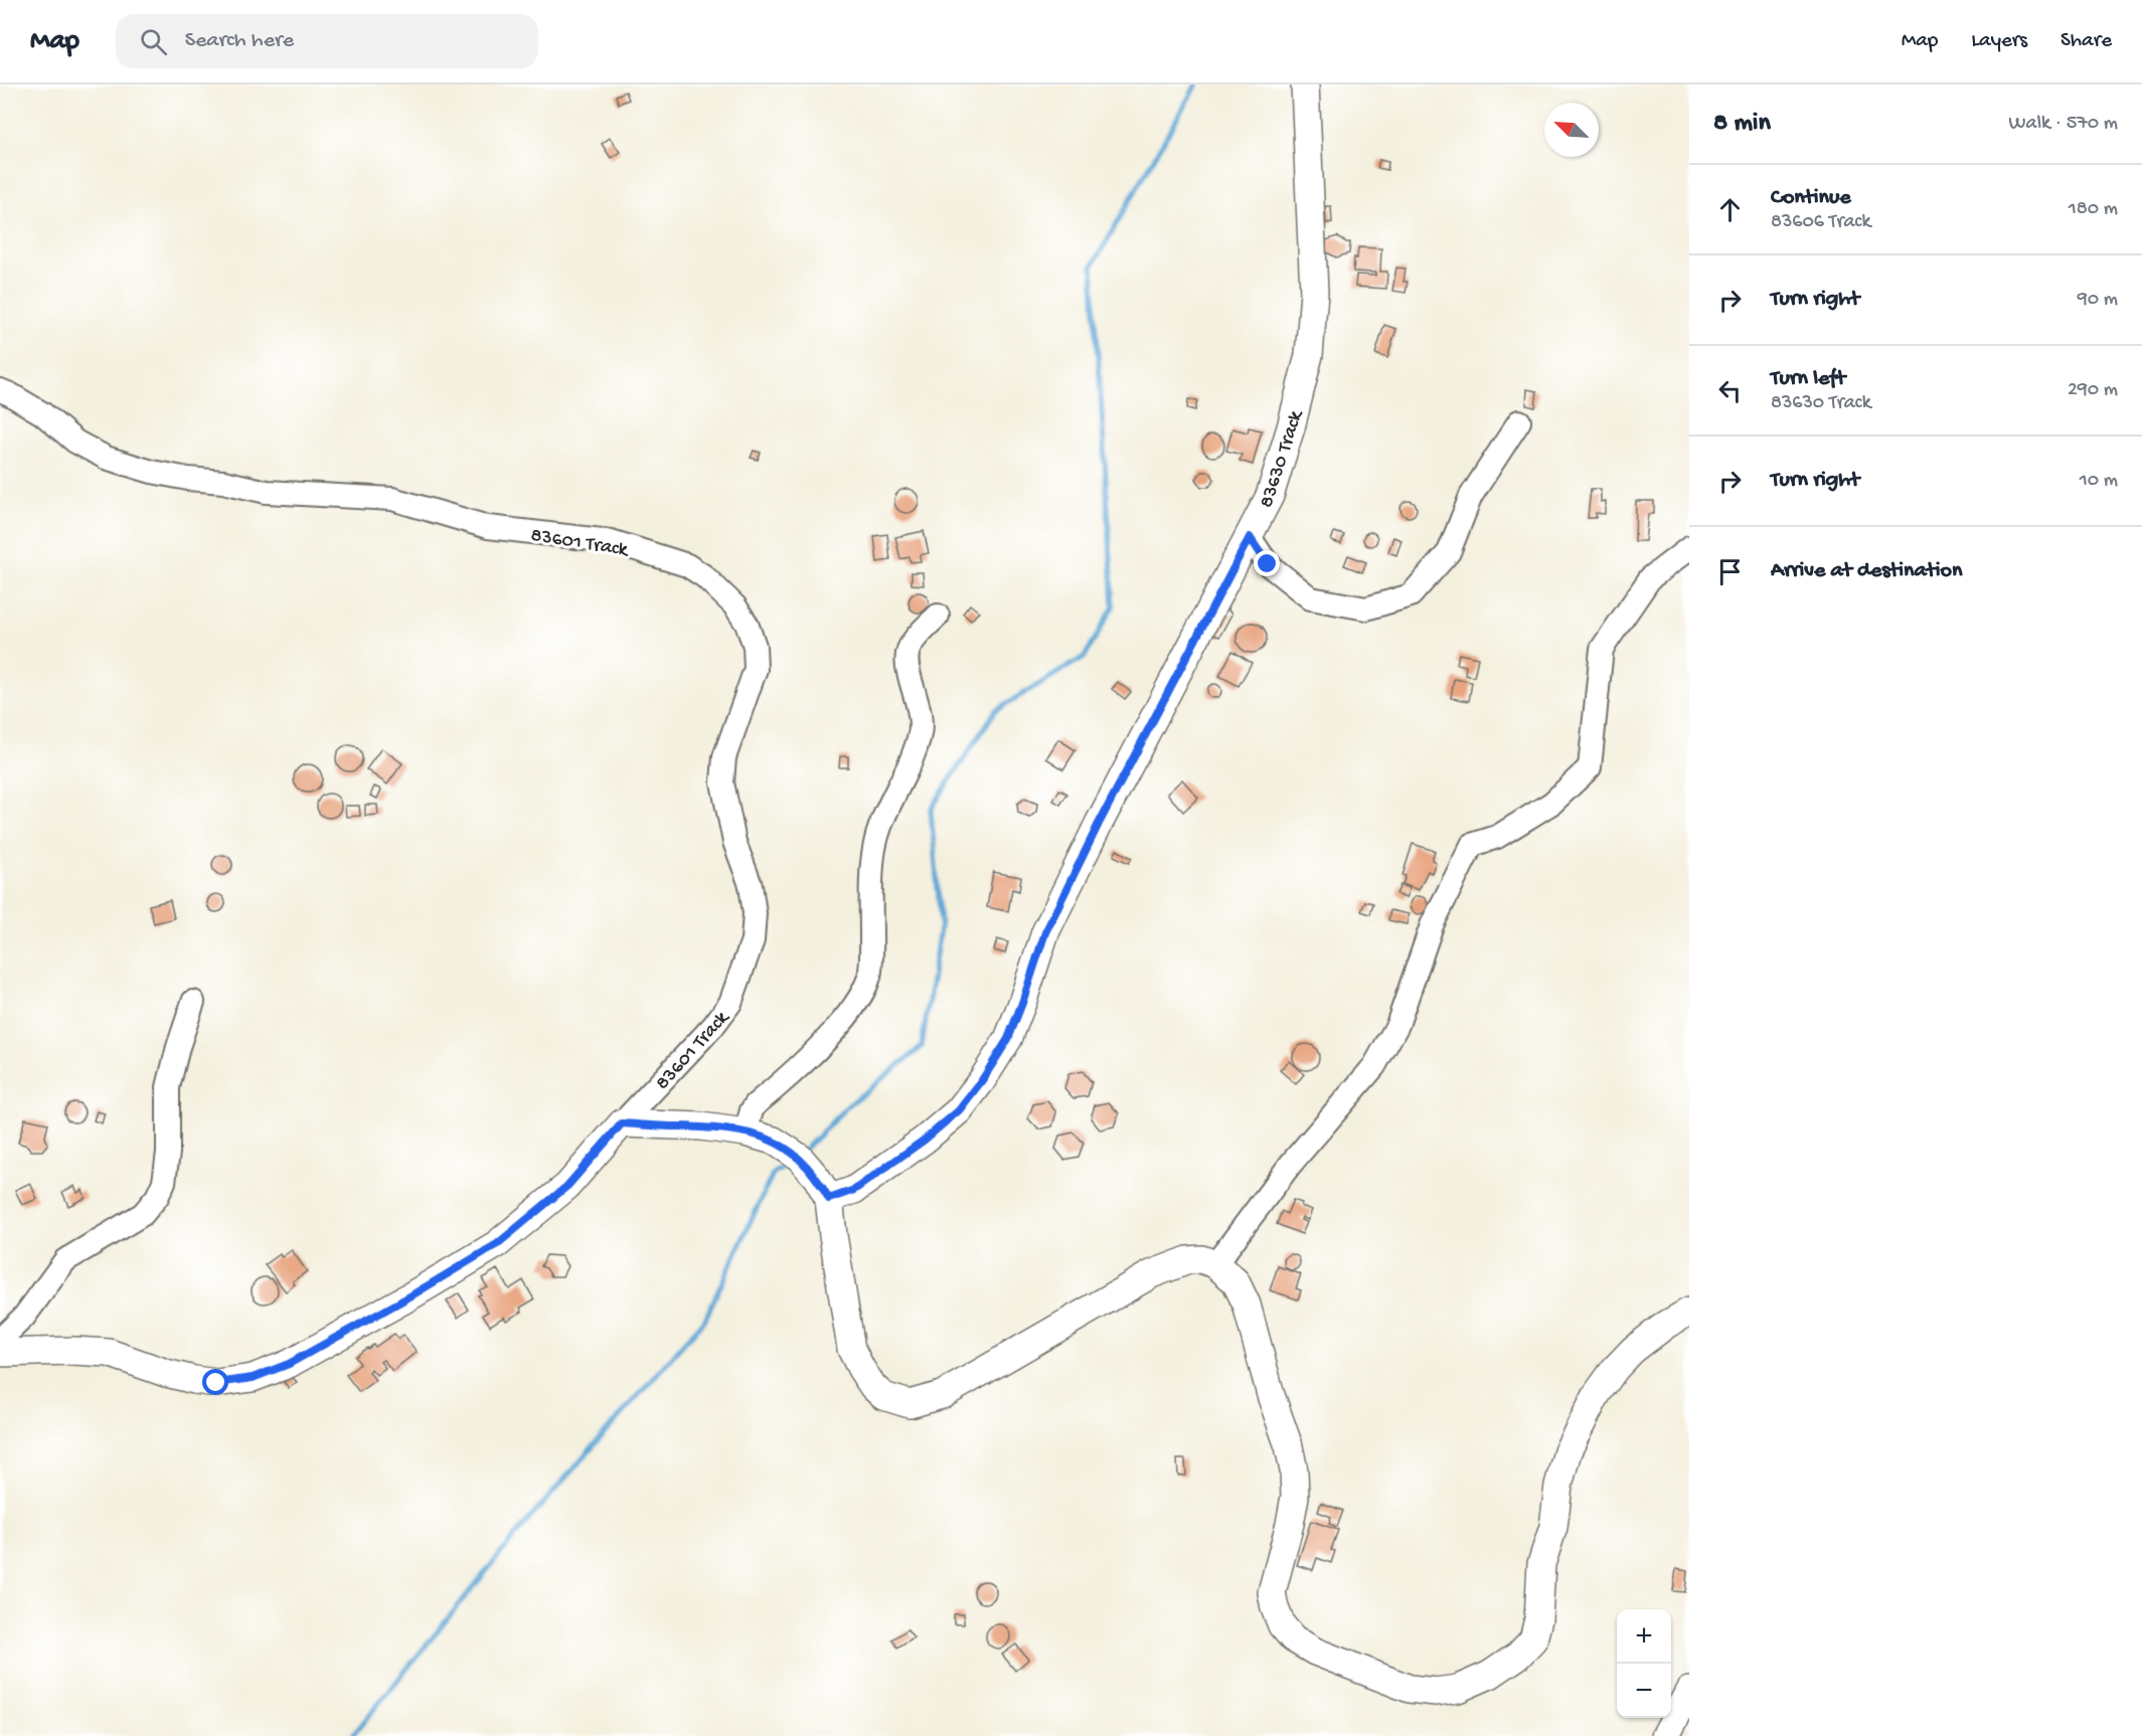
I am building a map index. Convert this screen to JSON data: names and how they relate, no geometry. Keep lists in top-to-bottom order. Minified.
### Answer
{"streets":{"street":["83630 Track","83601 Track"]},"north":"top left","page":{"header":"Map","search":"Search here","nav":["Map","Layers","Share"],"heading":["8 min","Walk · 570 m"],"list":[["Continue","83606 Track","180 m"],["Turn right","90 m"],["Turn left","83630 Track","290 m"],["Turn right","10 m"],"Arrive at destination"],"map_buttons":["+","−"]}}
